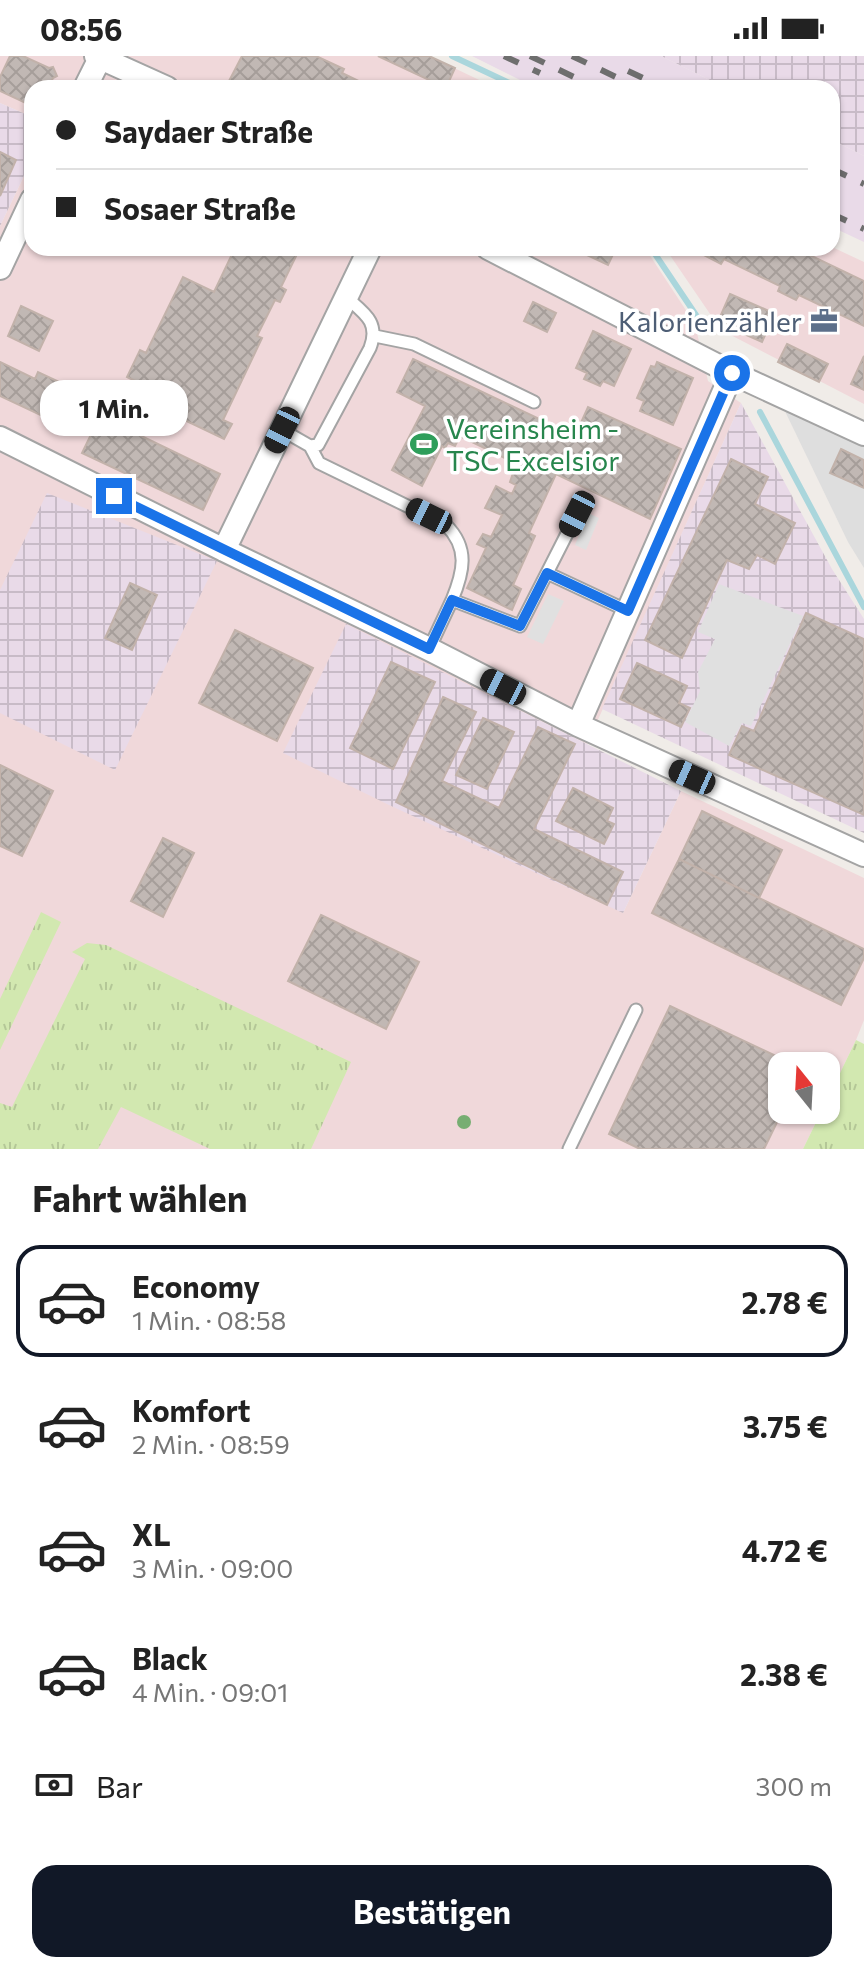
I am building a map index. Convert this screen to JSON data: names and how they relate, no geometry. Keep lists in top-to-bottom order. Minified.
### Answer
{"places":{"office":["Kalorienzähler"],"sports":["Vereinsheim - TSC Excelsior"]},"north":"top","page":{"status":"08:56","banner":["Saydaer Straße","Sosaer Straße"],"bubble":"1 Min.","heading":"Fahrt wählen","list":[{"name":"Economy","note":"1 Min. · 08:58","value":"2.78 €"},{"name":"Komfort","note":"2 Min. · 08:59","value":"3.75 €"},{"name":"XL","note":"3 Min. · 09:00","value":"4.72 €"},{"name":"Black","note":"4 Min. · 09:01","value":"2.38 €"}],"pay":["Bar","300 m"],"buttons":"Bestätigen"}}
